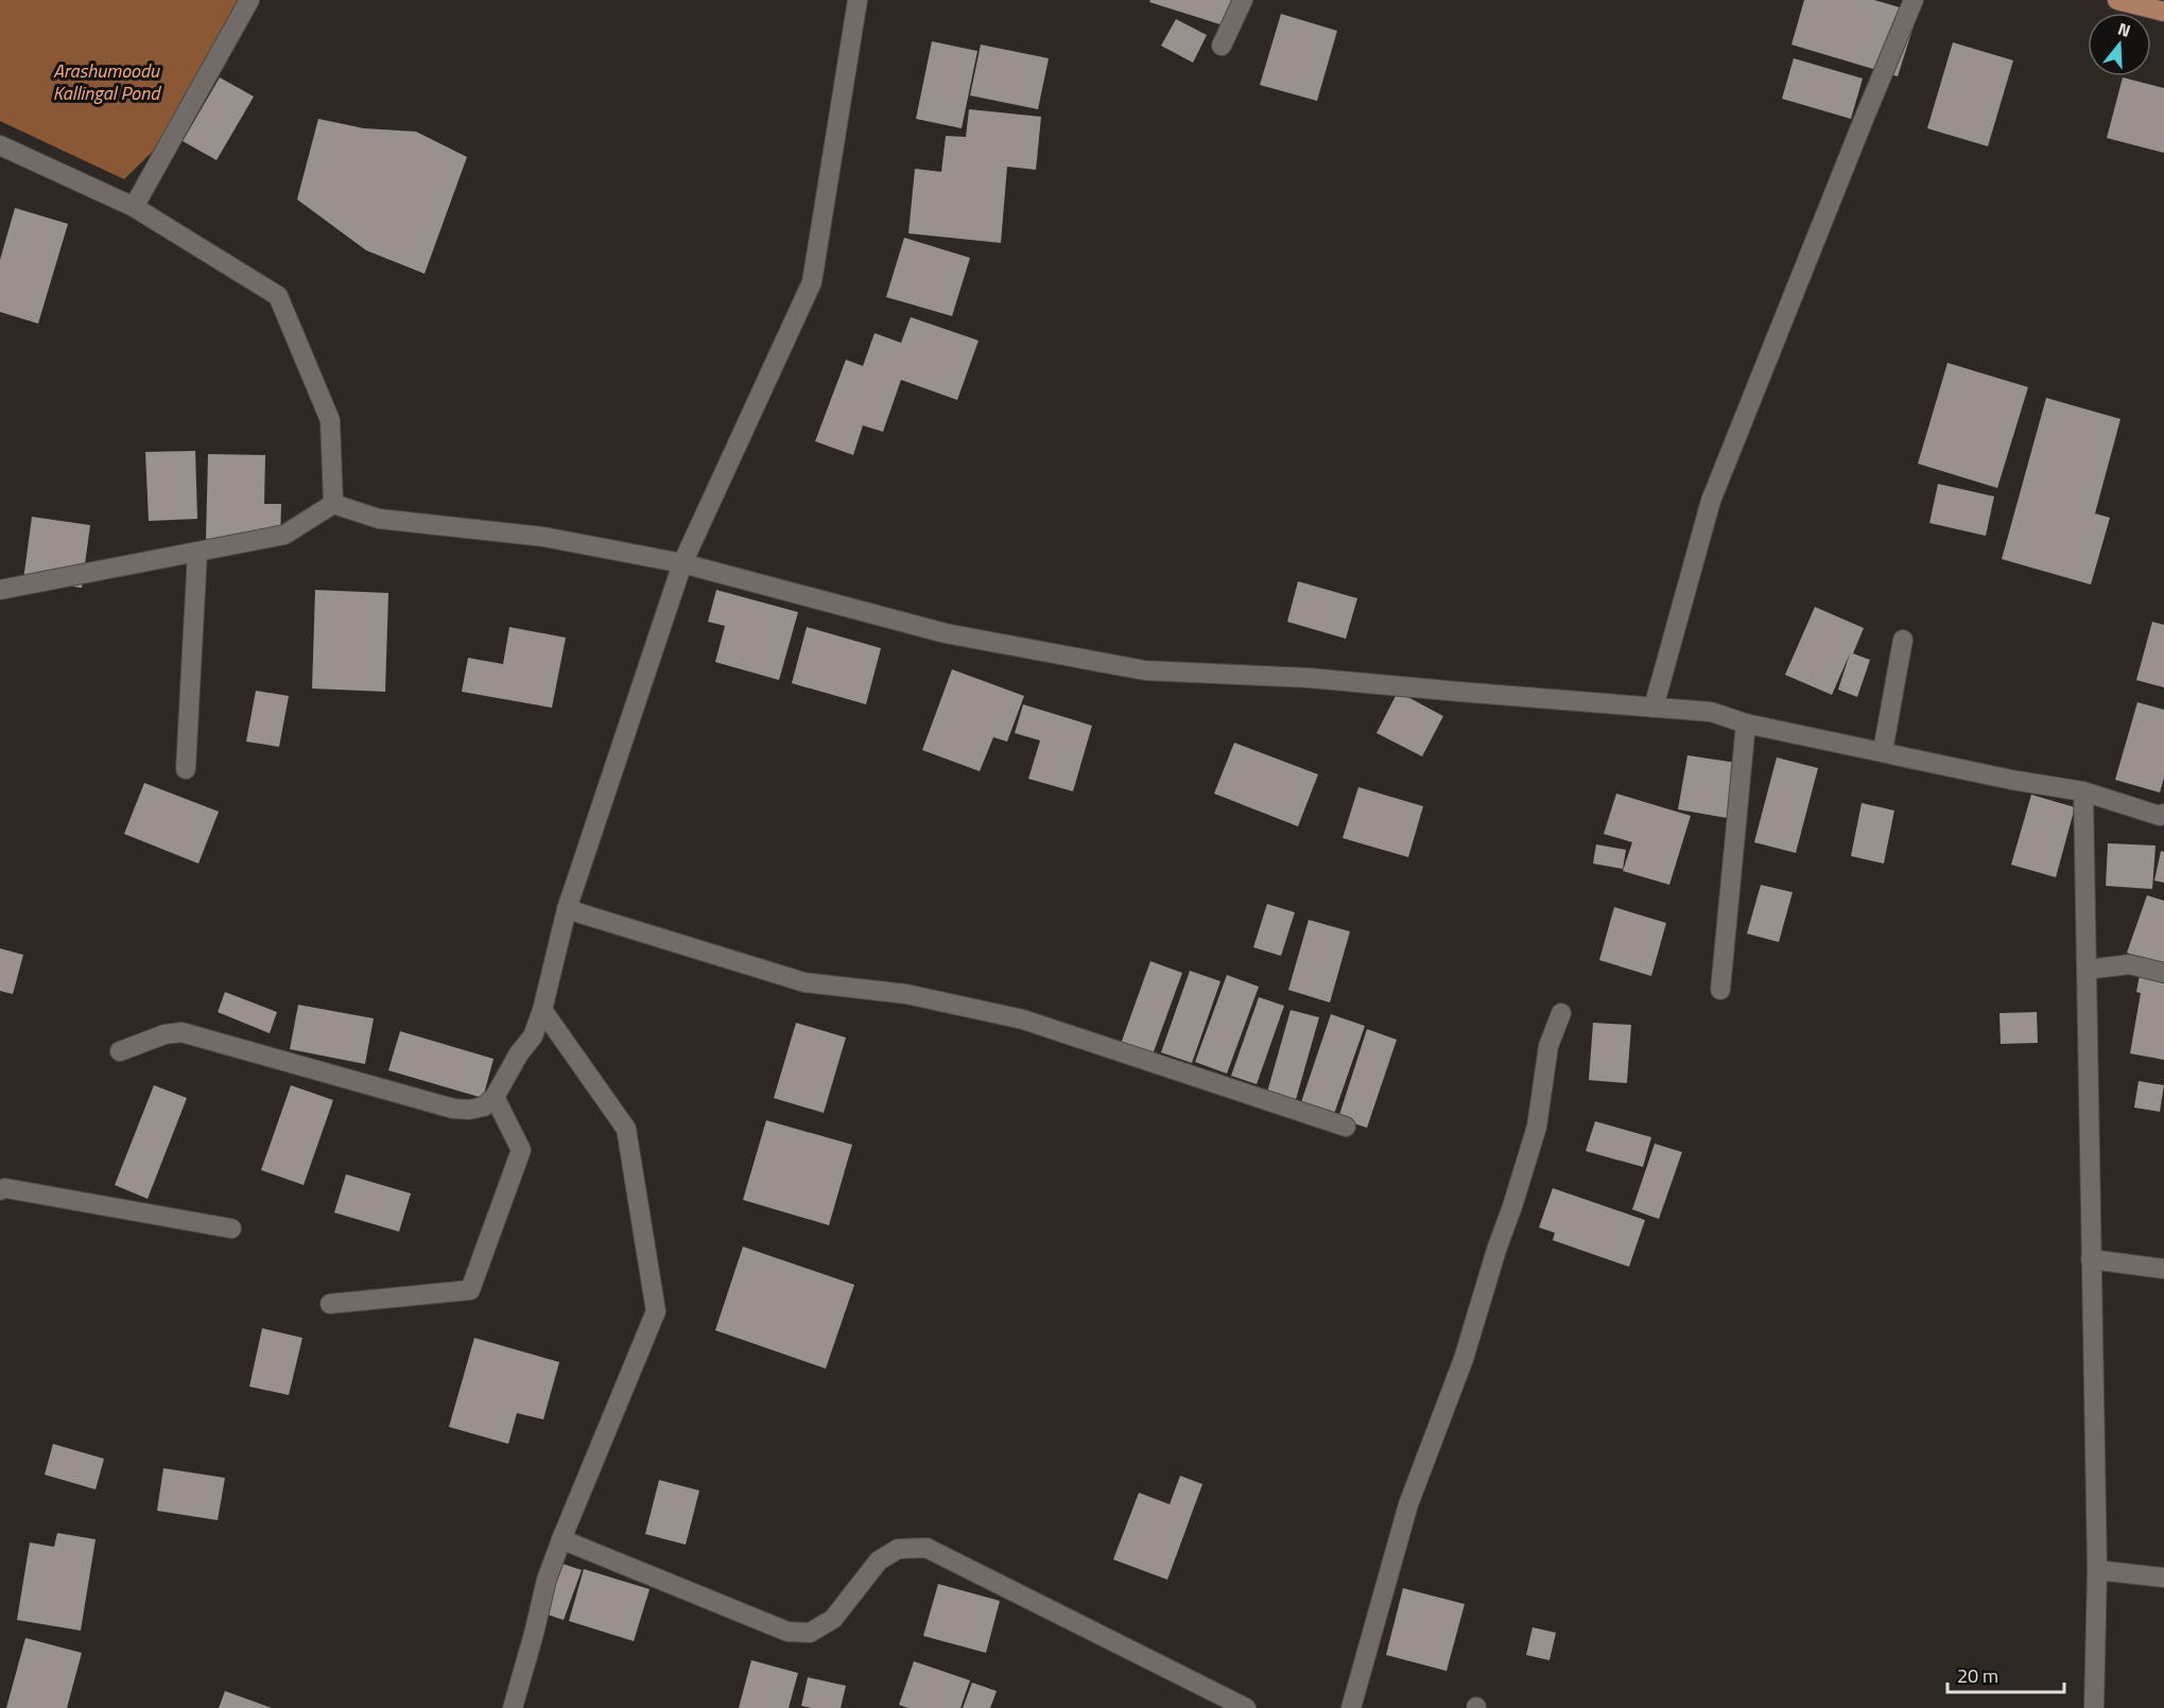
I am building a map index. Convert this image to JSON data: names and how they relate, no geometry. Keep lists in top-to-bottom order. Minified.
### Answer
{"water":["Arashumoodu Kallingal Pond"],"scale_bar":"20 m","north":"top"}
